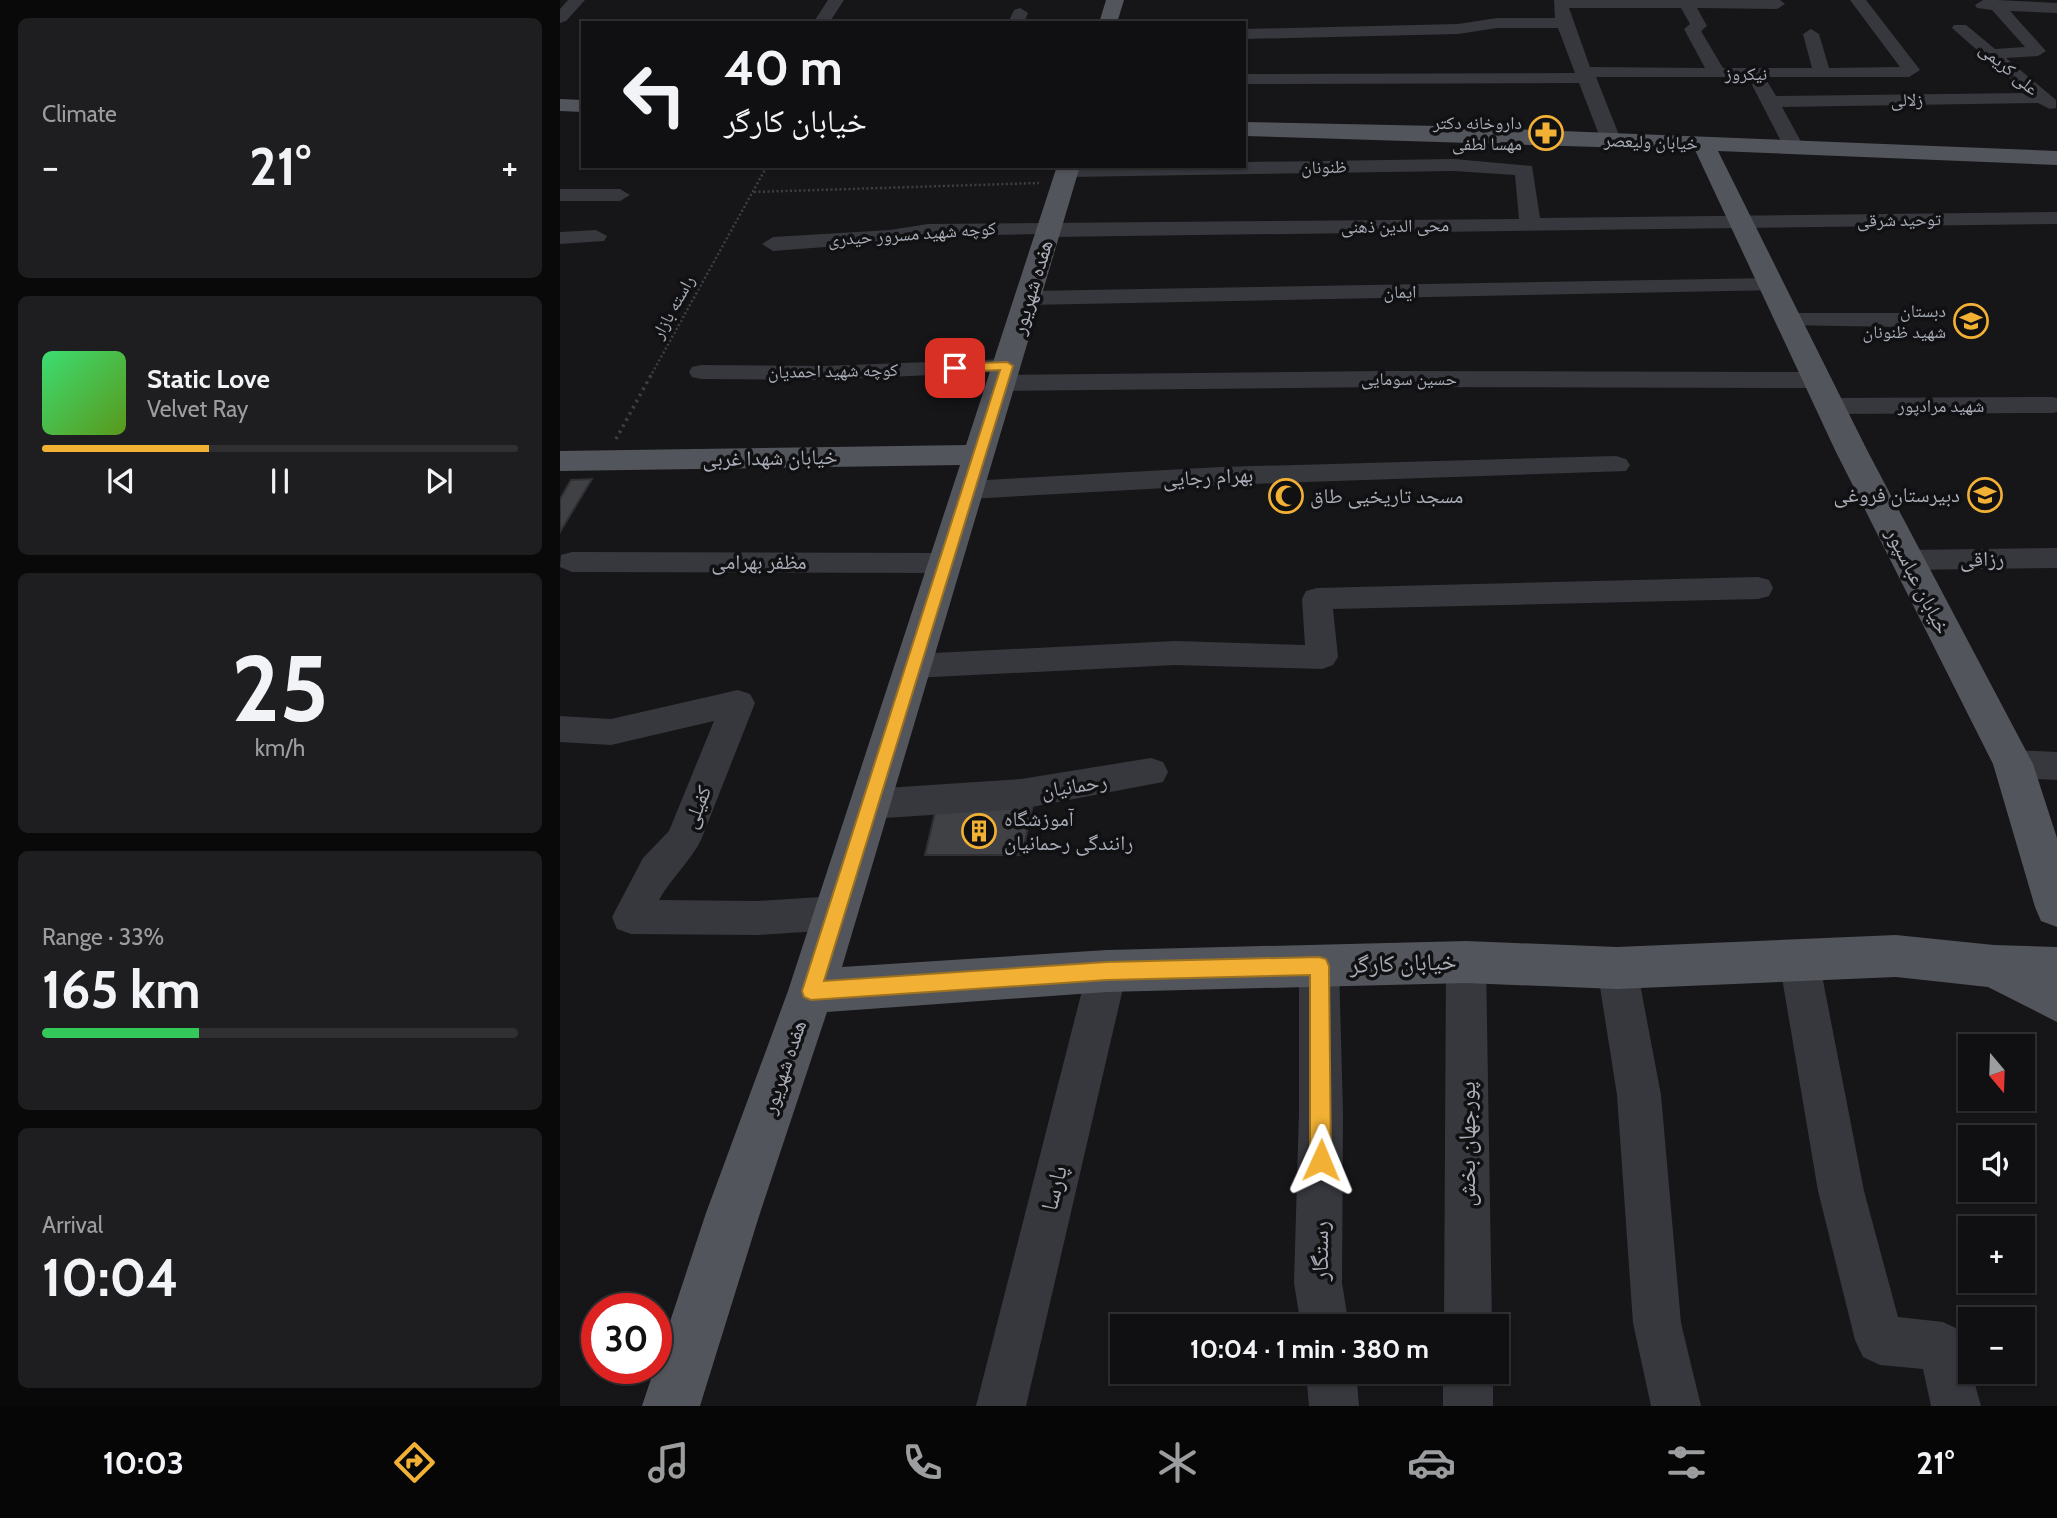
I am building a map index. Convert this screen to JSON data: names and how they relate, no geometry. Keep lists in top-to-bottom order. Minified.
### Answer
{"streets":{"main road":["خیابان ولیعصر","هفده شهریور","خیابان شهدا غربی","خیابان عباسپور","خیابان کارگر"],"street":["علی کریمی","نیکروز","زلالی","ظنونان","توحید شرقی","محی الدین ذهنی","کوچه شهید مسرور حیدری","ایمان","کوچه شهید احمدیان","حسین سومایی","شهید مرادپور","بهرام رجایی","رزاقی","مظفر بهرامی","رحمانیان","کفیلی","پورجهان بخش","پارسا","رستگار"],"path":["راسته بازار"]},"crossings":[["علی کریمی","زلالی"],["خیابان ولیعصر","خیابان عباسپور"],["ظنونان","محی الدین ذهنی"],["ظنونان","هفده شهریور"],["توحید شرقی","محی الدین ذهنی"],["توحید شرقی","خیابان عباسپور"],["محی الدین ذهنی","کوچه شهید مسرور حیدری"],["محی الدین ذهنی","هفده شهریور"],["محی الدین ذهنی","خیابان عباسپور"],["کوچه شهید مسرور حیدری","هفده شهریور"],["هفده شهریور","ایمان"],["هفده شهریور","کوچه شهید احمدیان"],["هفده شهریور","حسین سومایی"],["هفده شهریور","خیابان شهدا غربی"],["هفده شهریور","بهرام رجایی"],["هفده شهریور","مظفر بهرامی"],["هفده شهریور","رحمانیان"],["هفده شهریور","کفیلی"],["هفده شهریور","خیابان کارگر"],["ایمان","خیابان عباسپور"],["راسته بازار","خیابان شهدا غربی"],["کوچه شهید احمدیان","حسین سومایی"],["حسین سومایی","شهید مرادپور"],["حسین سومایی","خیابان عباسپور"],["شهید مرادپور","خیابان عباسپور"],["رزاقی","خیابان عباسپور"],["خیابان کارگر","پورجهان بخش"],["خیابان کارگر","پارسا"],["خیابان کارگر","رستگار"]],"places":{"pharmacy":["داروخانه دکتر مهسا لطفی"],"school or university":["دبستان شهید ظنونان","دبیرستان فروغی"],"mosque":["مسجد تاریخیی طاق"],"building":["آموزشگاه رانندگی رحمانیان"]},"north":"bottom","page":{"tile":["Climate",["25","km/h"],["Range · 33%","165 km"],["Arrival","10:04"]],"turn":["40 m","خیابان کارگر"],"heat":["−","21°","+"],"song":["Static Love","Velvet Ray"],"map_buttons":["+","−"],"limit":"30","trip":"10:04 · 1 min · 380 m","tabs":["10:03","21°"]}}
